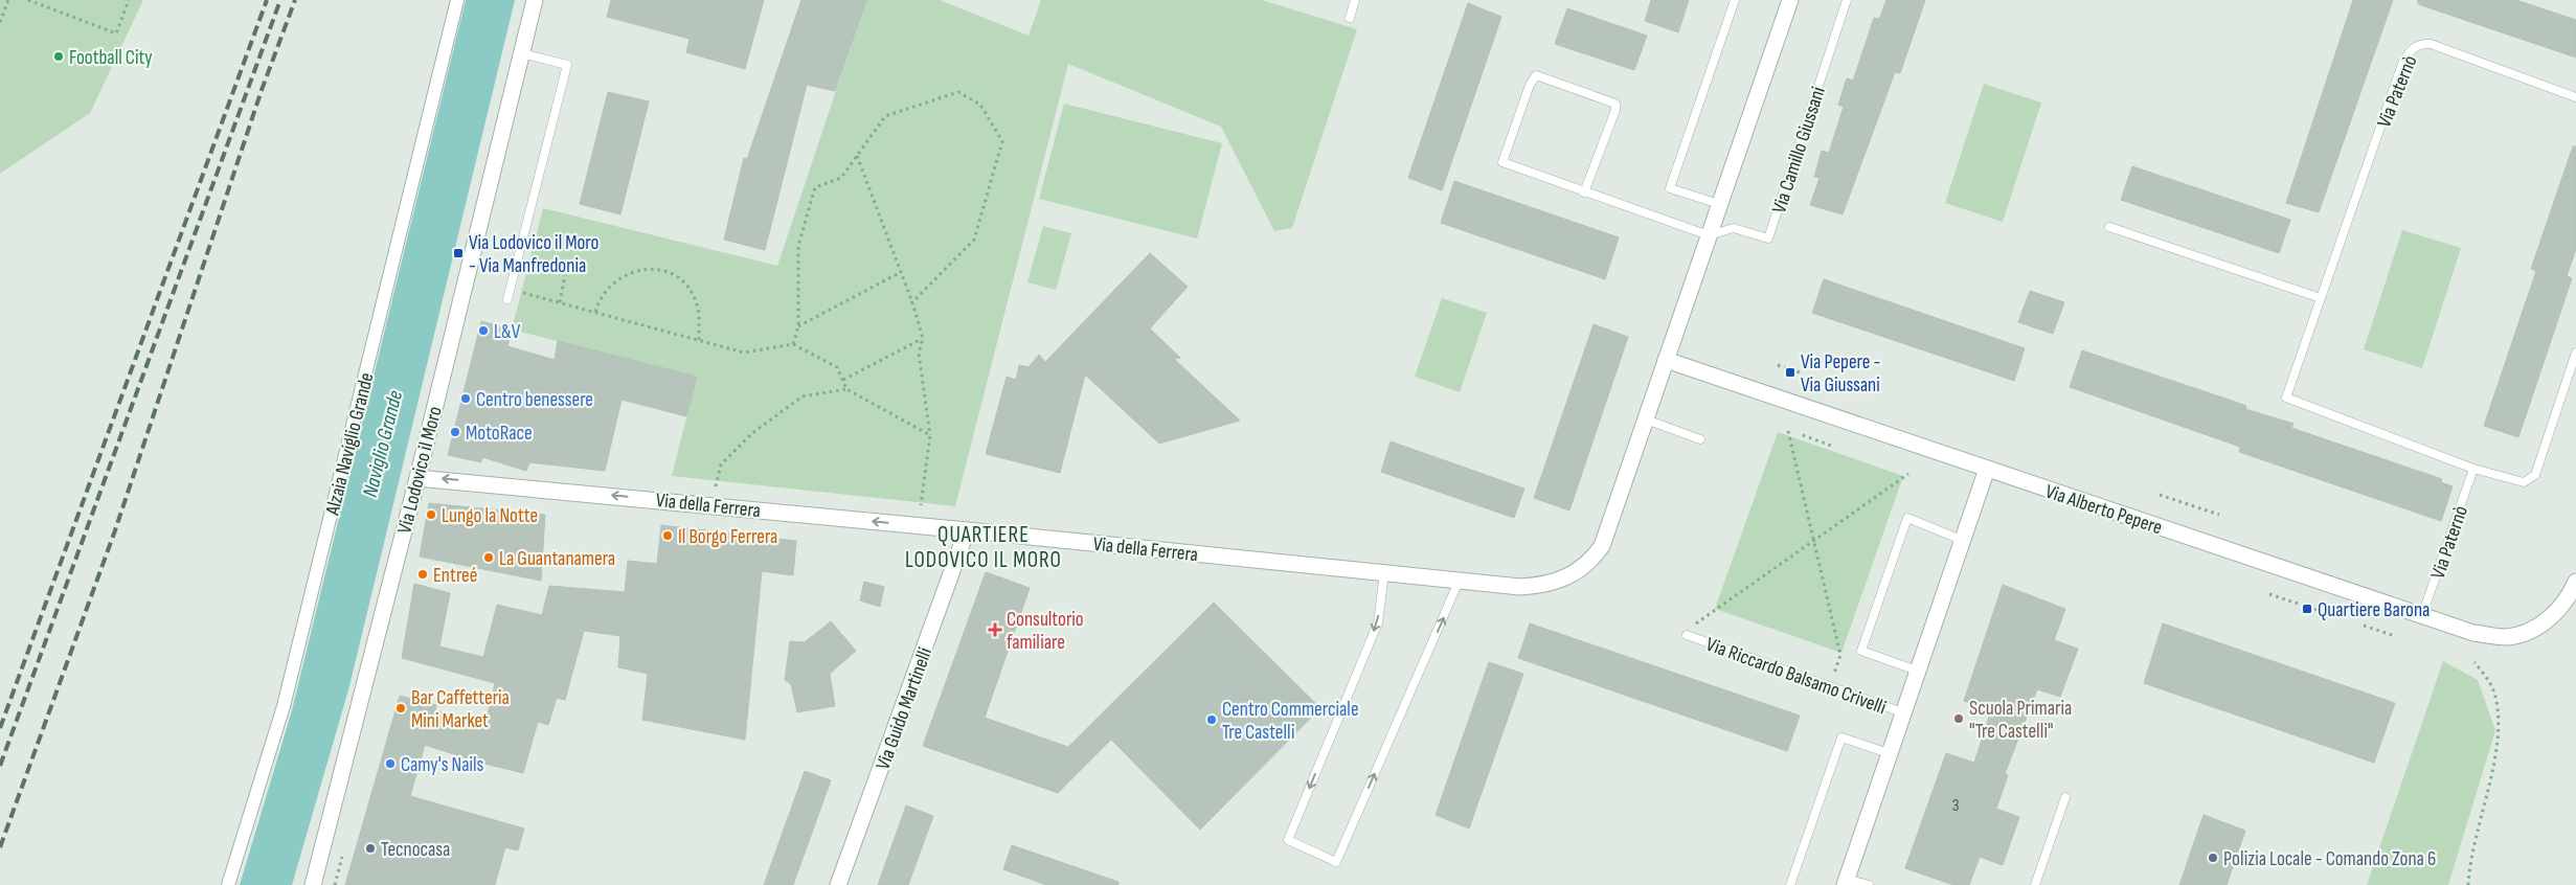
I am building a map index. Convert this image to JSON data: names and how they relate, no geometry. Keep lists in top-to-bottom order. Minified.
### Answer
{"streets":{"street":["Alzaia Naviglio Grande","Via Lodovico il Moro","Via della Ferrera","Via Alberto Pepere","Via Riccardo Balsamo Crivelli","Via Guido Martinelli"],"lane":["Via Paternò","Via Camillo Giussani"]},"crossings":[["Via Paternò","Via Alberto Pepere"],["Via Lodovico il Moro","Via della Ferrera"],["Via della Ferrera","Via Guido Martinelli"],["Via Alberto Pepere","Via Riccardo Balsamo Crivelli"]],"one_way":["Via della Ferrera"],"districts":["QUARTIERE LODOVICO IL MORO"],"water":["Naviglio Grande"],"places":{"other":["Football City","L&V","Centro benessere","MotoRace","Lungo la Notte","Il Borgo Ferrera","La Guantanamera","Entreé","Bar Caffetteria Mini Market","Scuola Primaria \"Tre Castelli\"","Centro Commerciale Tre Castelli","Camy's Nails","Tecnocasa","Polizia Locale - Comando Zona 6"],"transit":["Via Lodovico il Moro - Via Manfredonia","Via Pepere - Via Giussani","Quartiere Barona"],"health":["Consultorio familiare"]},"house_numbers":["3"]}
